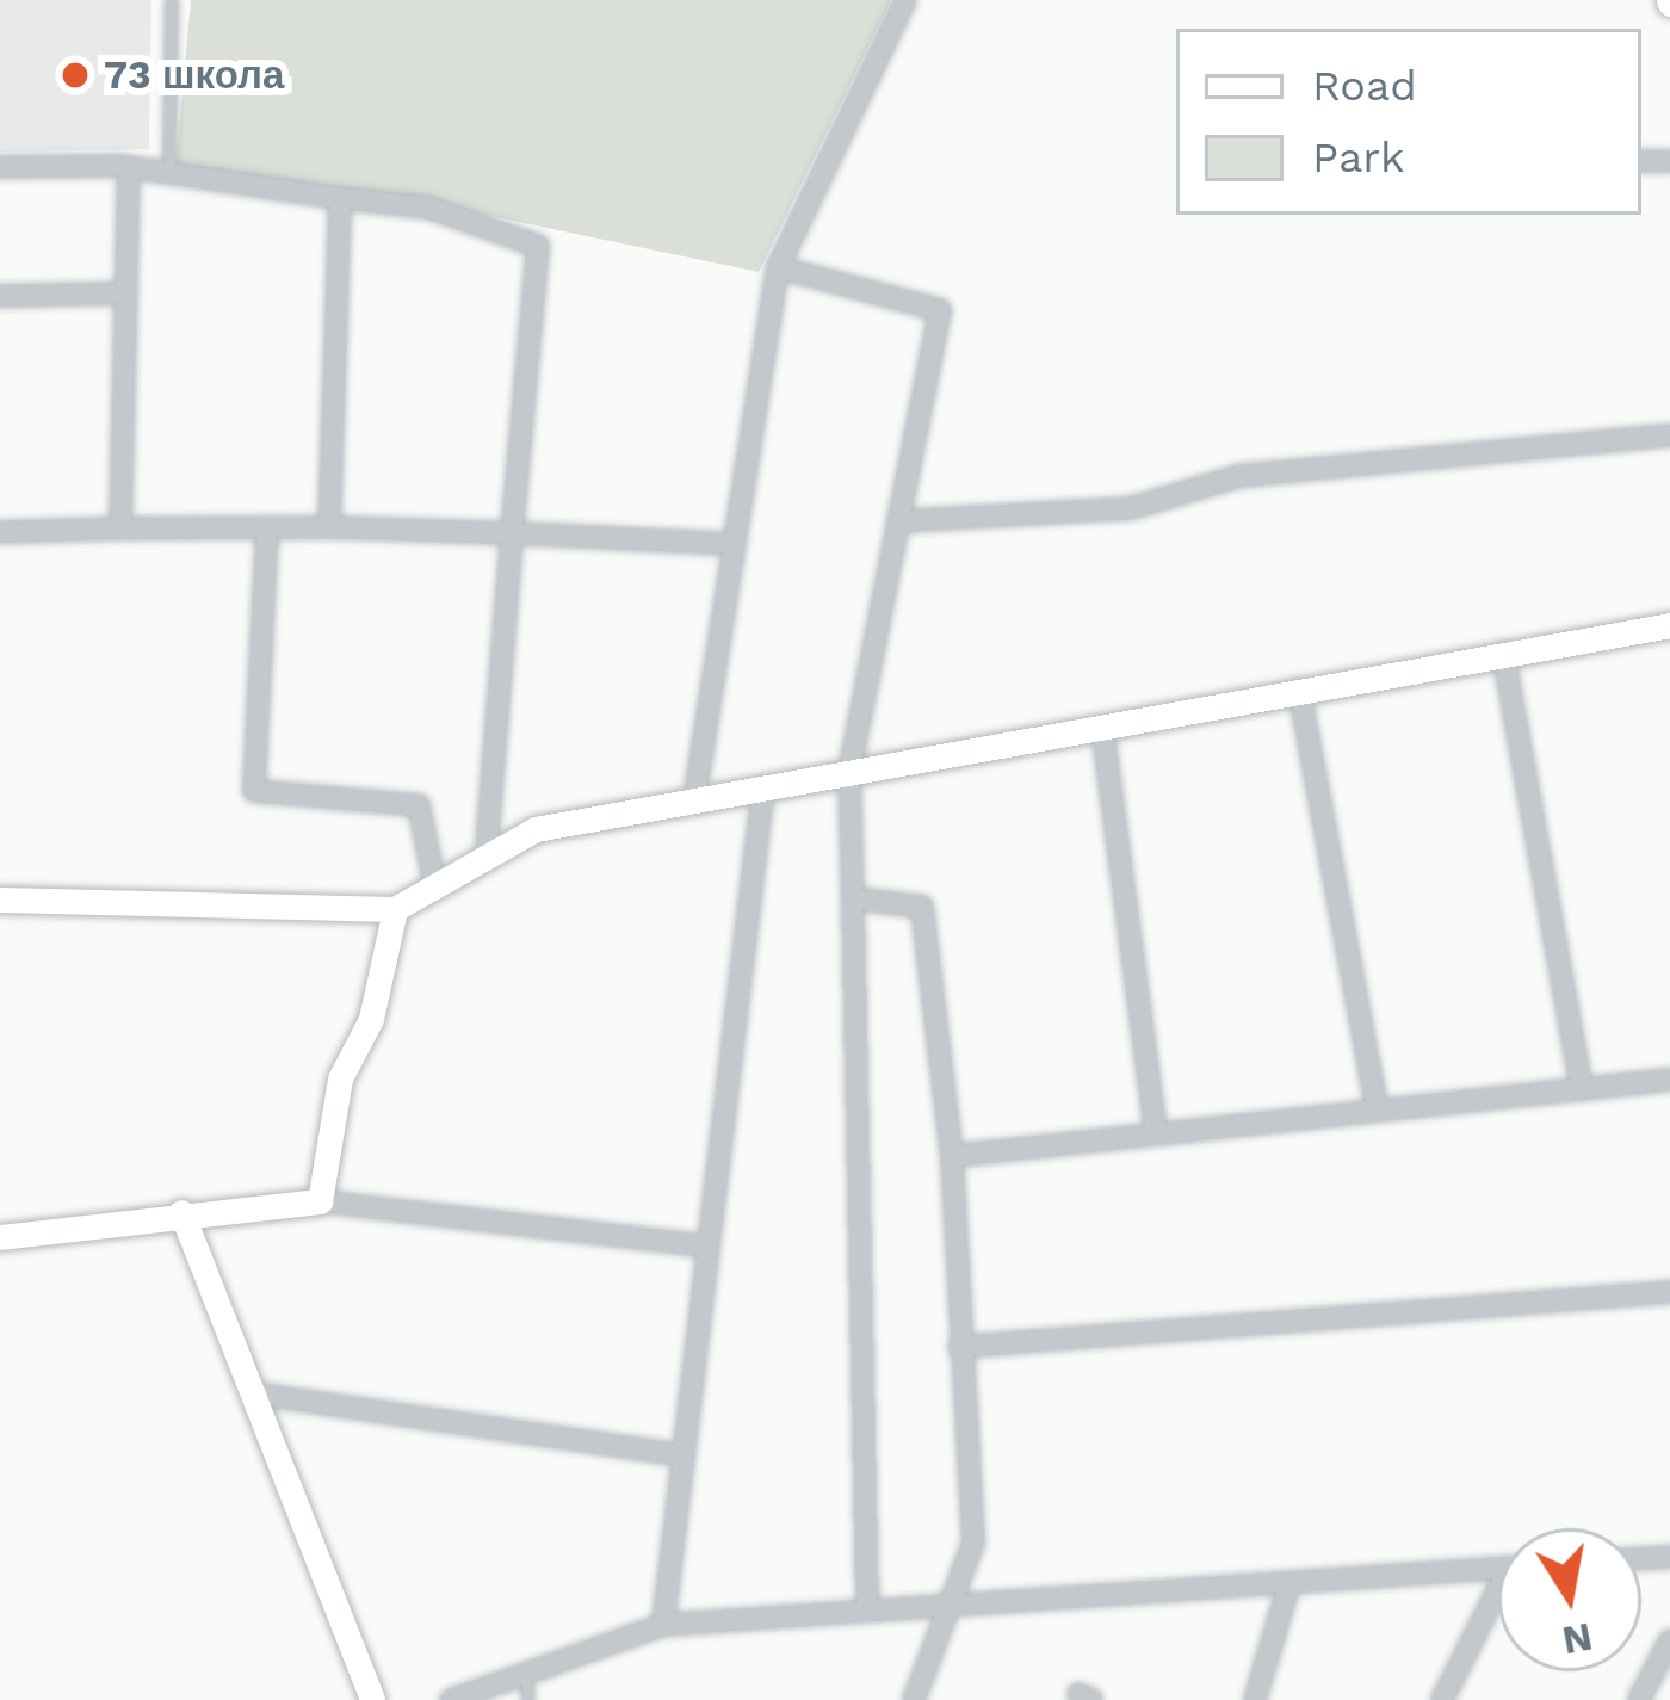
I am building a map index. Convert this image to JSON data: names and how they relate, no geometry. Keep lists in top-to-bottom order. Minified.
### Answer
{"places":["73 школа"],"legend":["Road","Park"],"north":"bottom"}
